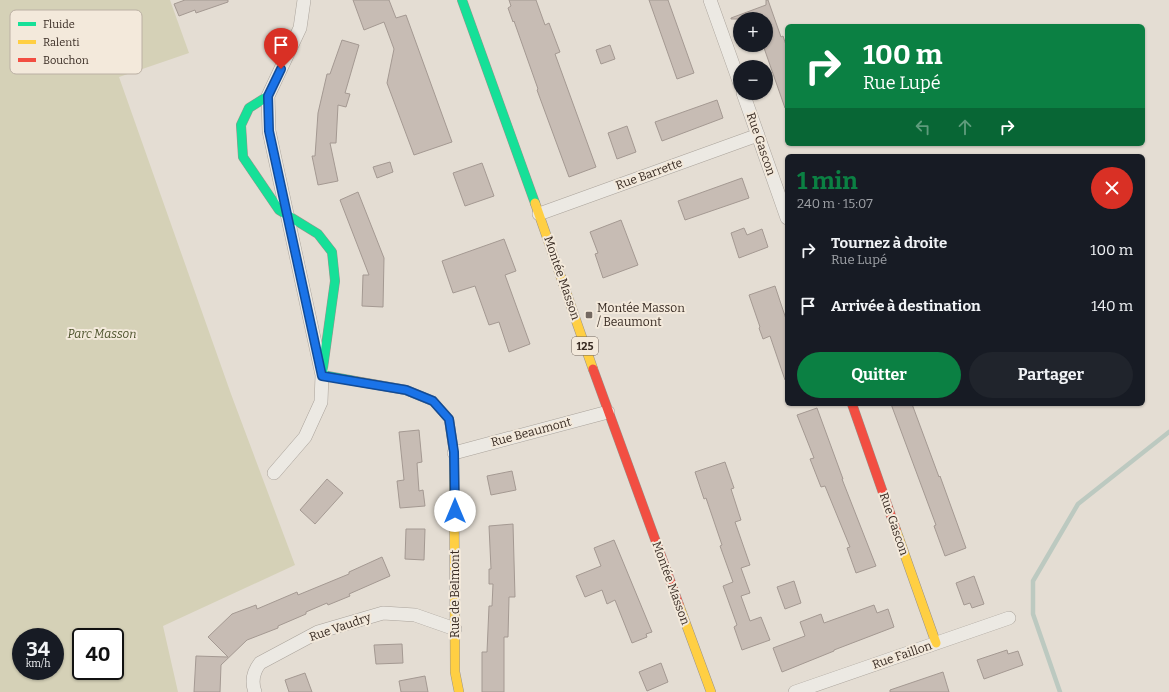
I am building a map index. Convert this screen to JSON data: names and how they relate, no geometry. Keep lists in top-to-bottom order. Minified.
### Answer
{"streets":{"street":["Rue Gascon","Rue Barrette","Montée Masson","125","Rue Beaumont","Rue de Belmont","Rue Vaudry","Rue Faillon"]},"crossings":[["Rue Gascon","Rue Barrette"],["Rue Gascon","Rue Faillon"],["Rue Barrette","Montée Masson"],["Montée Masson","Rue Beaumont"],["Rue Beaumont","Rue de Belmont"],["Rue de Belmont","Rue Vaudry"]],"parks":["Parc Masson"],"places":{"transit":["Montée Masson / Beaumont"]},"legend":["Fluide","Ralenti","Bouchon"],"page":{"map_buttons":["+","−"],"turn":["100 m","Rue Lupé"],"heading":["1 min","240 m · 15:07"],"list":[{"name":"Tournez à droite","note":"Rue Lupé","value":"100 m"},{"name":"Arrivée à destination","value":"140 m"}],"buttons":["Quitter","Partager"],"speed":"34 km/h","limit":"40"}}
